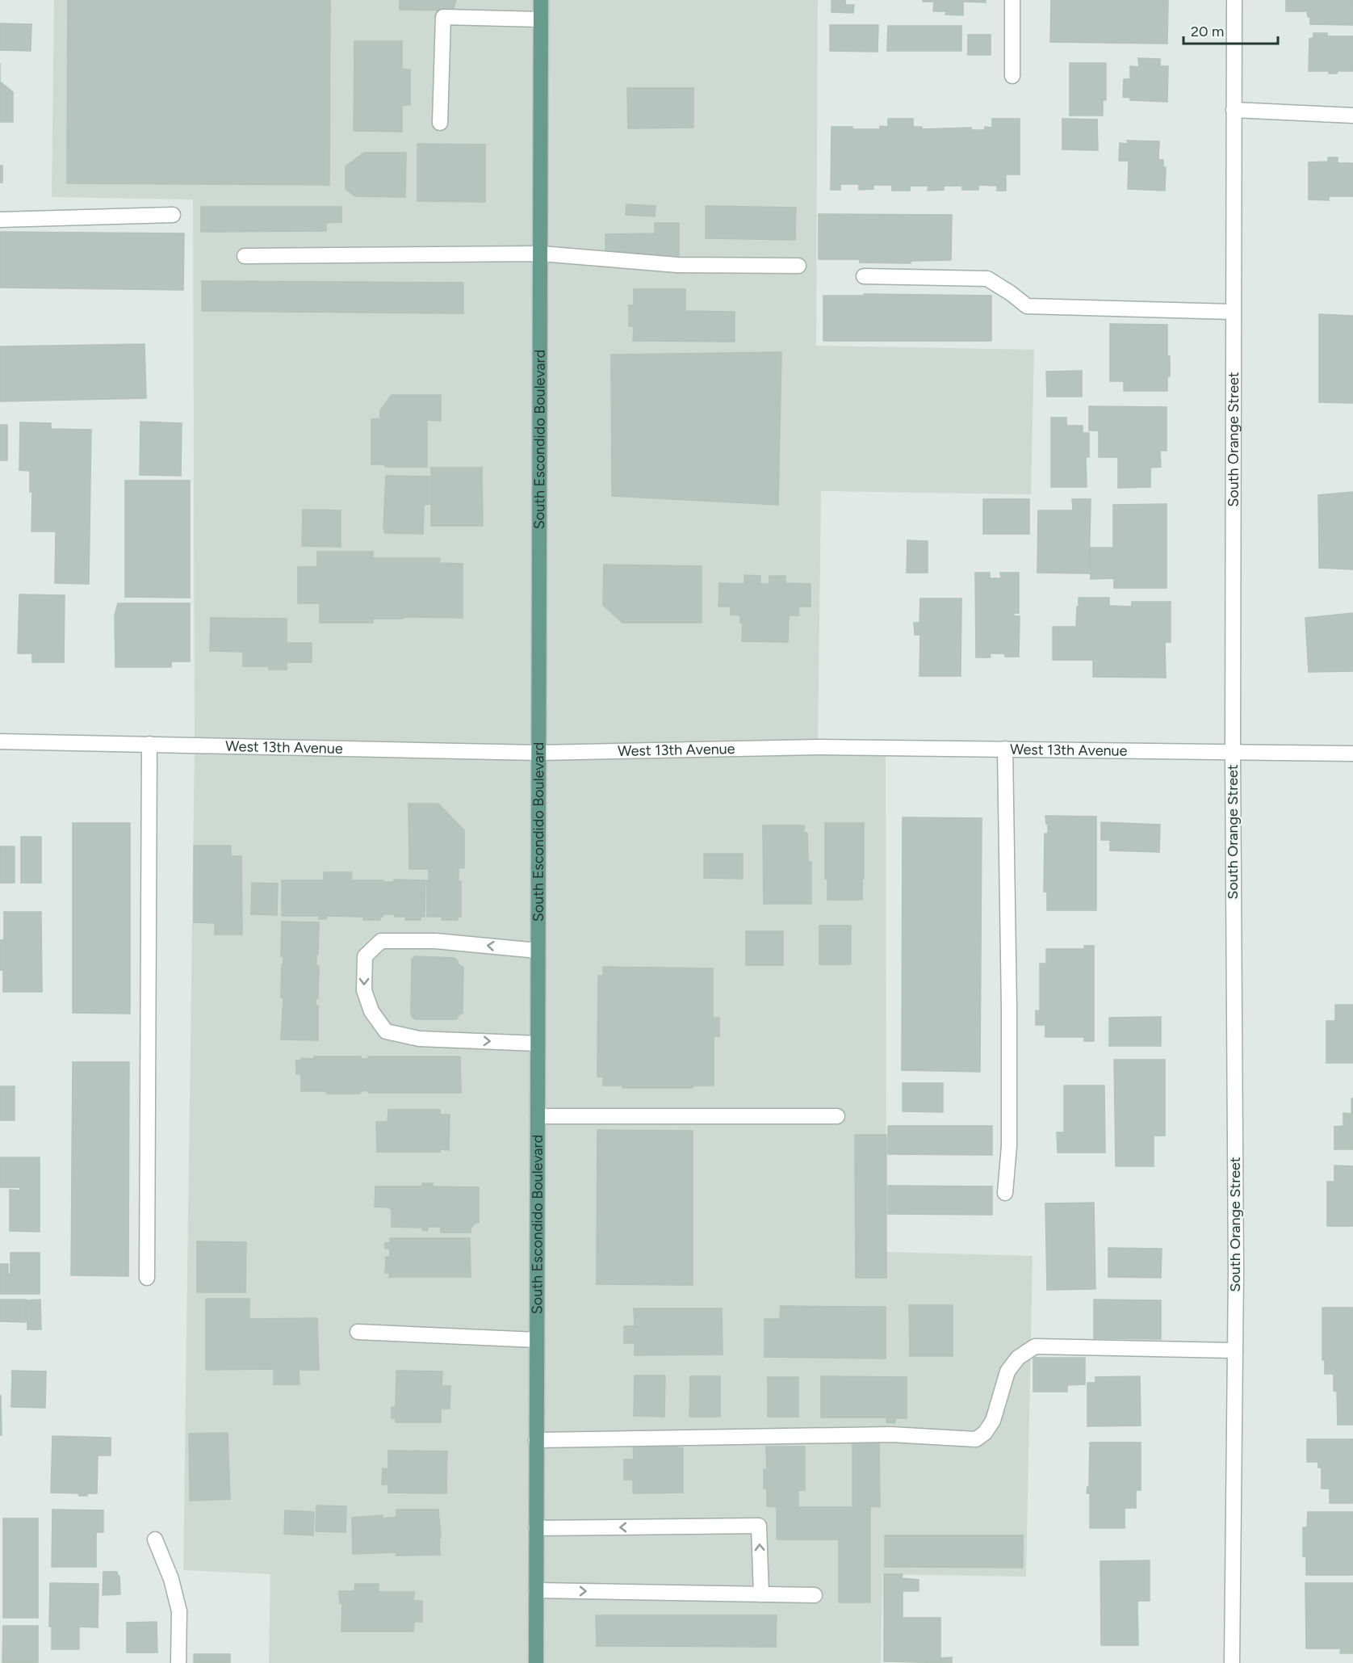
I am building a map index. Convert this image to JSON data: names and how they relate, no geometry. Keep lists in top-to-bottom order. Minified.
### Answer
{"streets":{"main road":["South Escondido Boulevard"],"street":["South Orange Street","West 13th Avenue"]},"crossings":[["South Escondido Boulevard","West 13th Avenue"],["South Orange Street","West 13th Avenue"]],"scale_bar":"20 m"}
